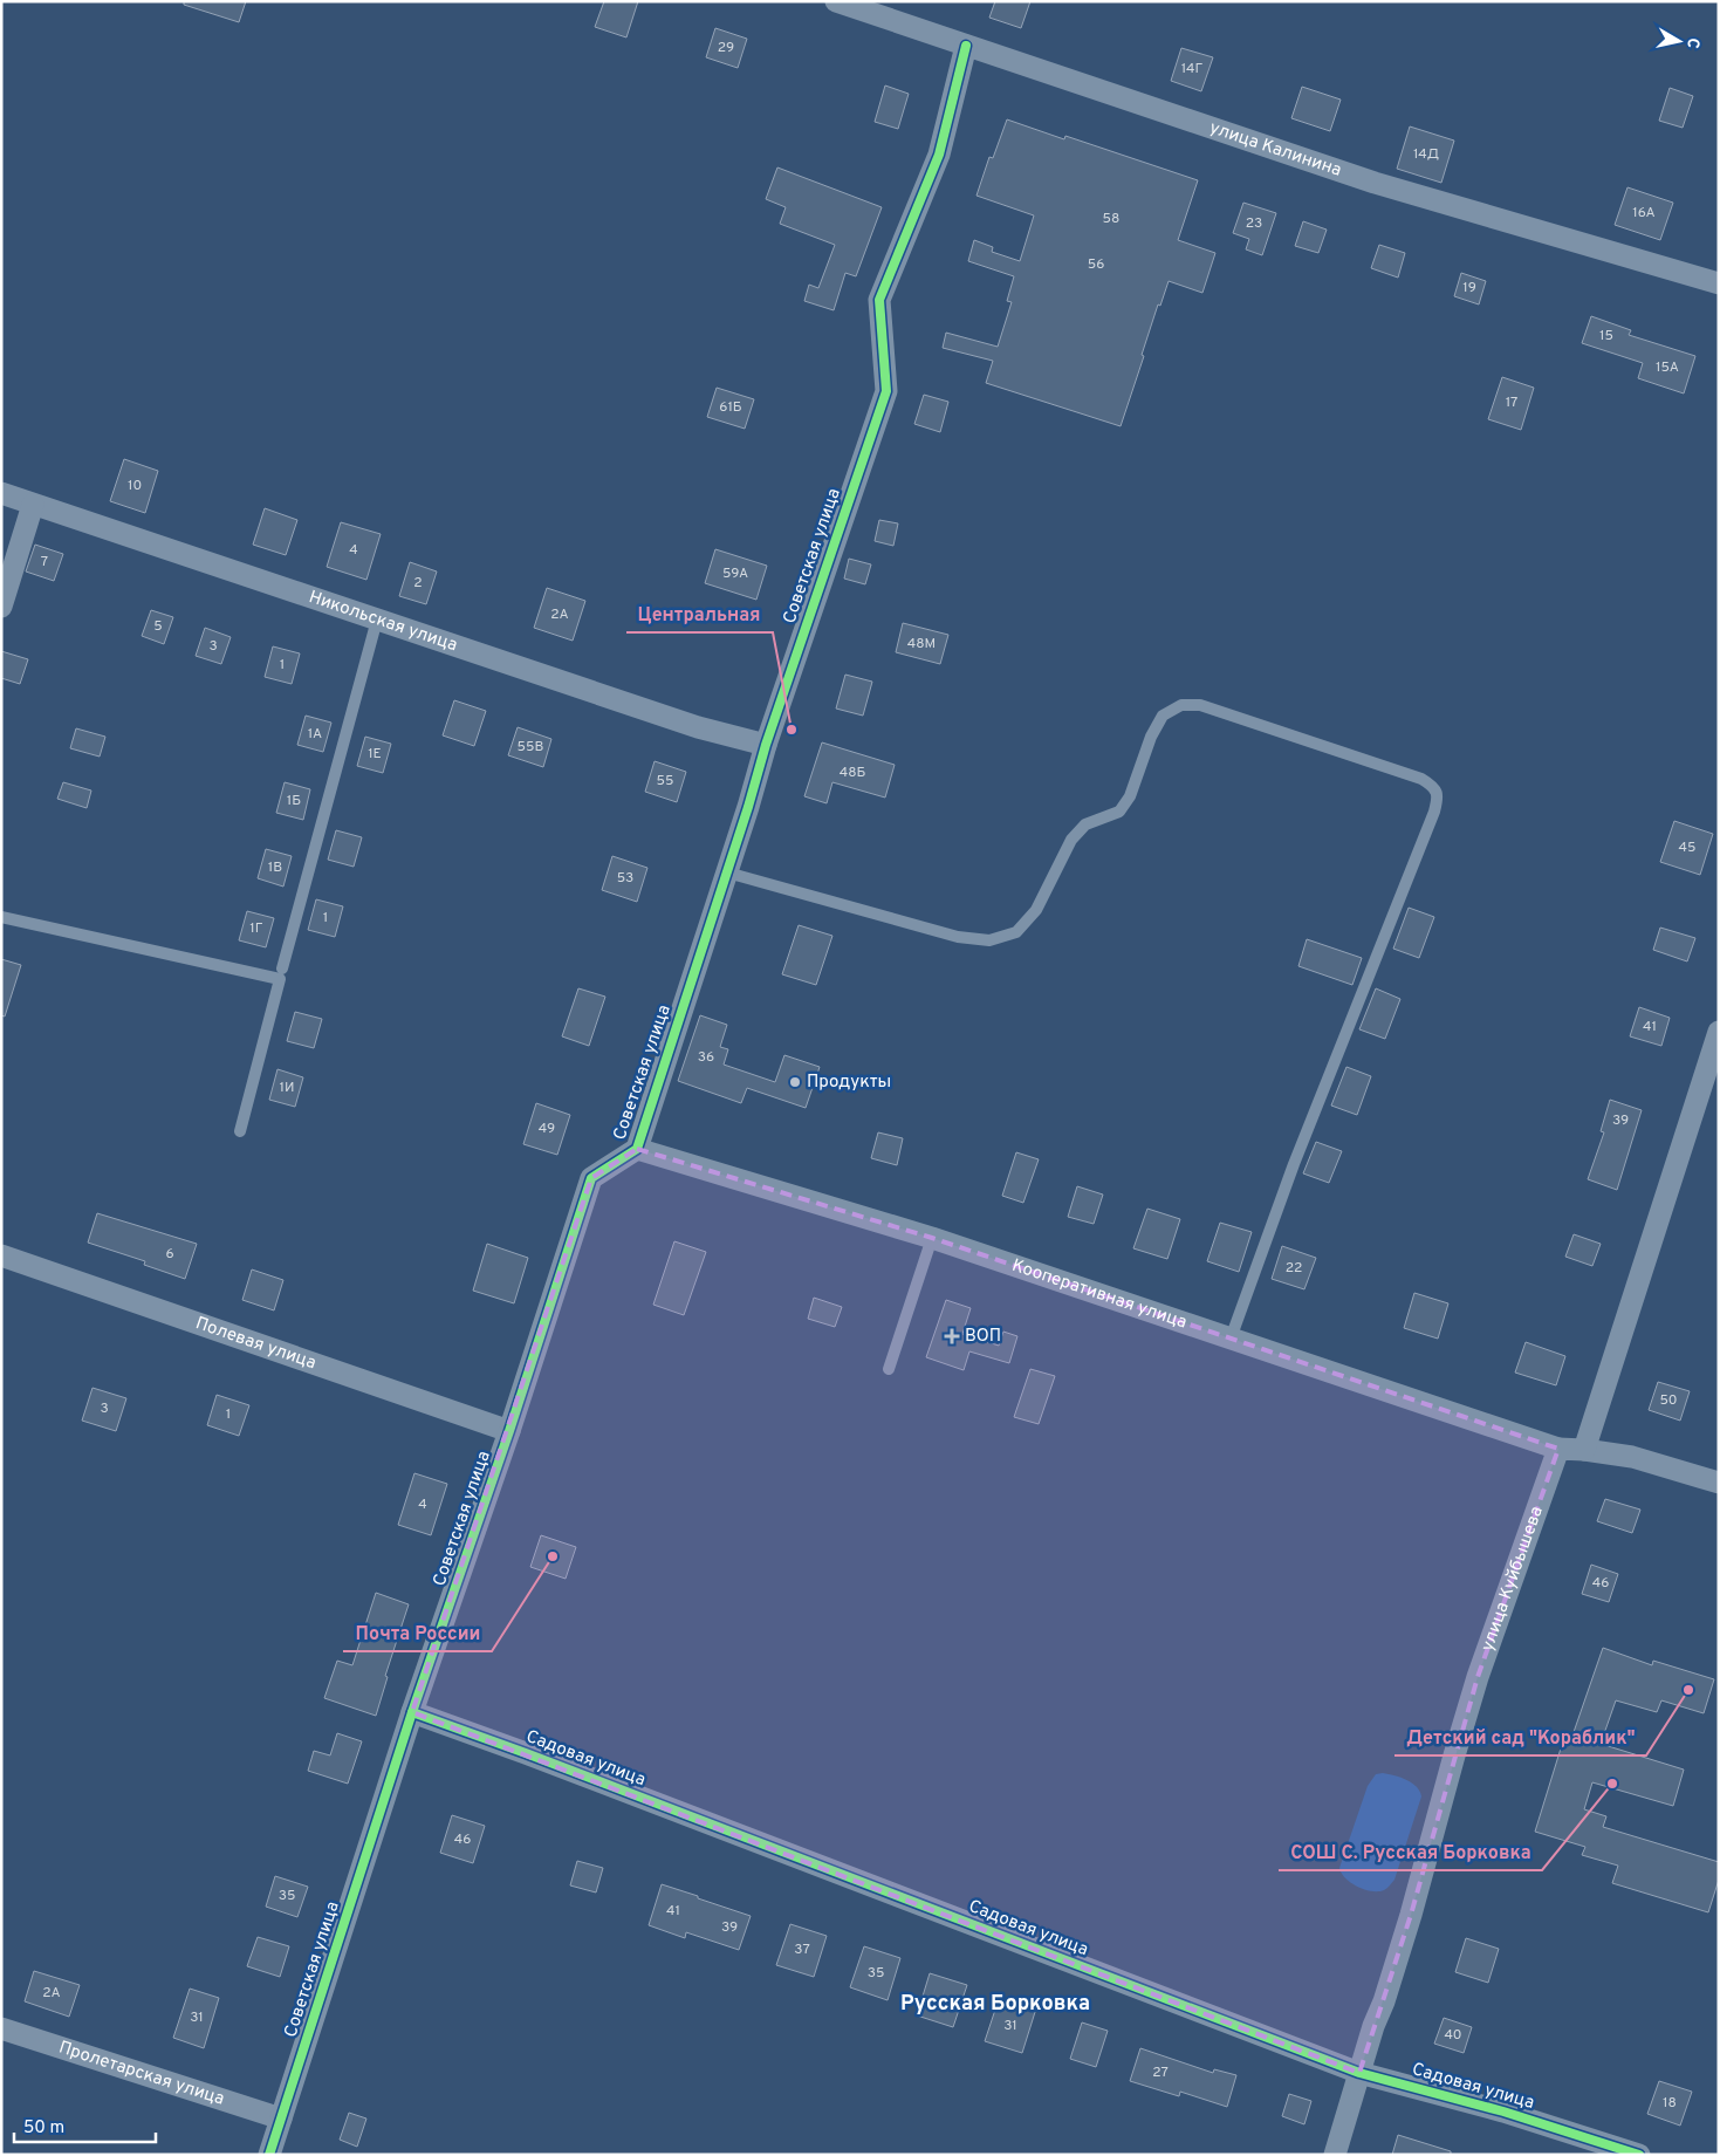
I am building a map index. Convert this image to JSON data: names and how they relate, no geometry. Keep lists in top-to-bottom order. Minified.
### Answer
{"streets":{"street":["улица Калинина","Советская улица","Никольская улица","Кооперативная улица","Полевая улица","улица Куйбышева","Садовая улица","Пролетарская улица"]},"crossings":[["улица Калинина","Советская улица"],["Советская улица","Никольская улица"],["Советская улица","Кооперативная улица"],["Советская улица","Полевая улица"],["Советская улица","Садовая улица"],["Советская улица","Пролетарская улица"],["Кооперативная улица","улица Куйбышева"],["улица Куйбышева","Садовая улица"]],"districts":["Русская Борковка"],"places":{"other":["Центральная","Продукты","Почта России","Детский сад \"Кораблик\"","СОШ С. Русская Борковка"],"health":["ВОП"]},"house_numbers":["29","14Г","14Д","16А","58","23","56","19","15","15А","17","61Б","10","4","7","59А","2","2А","5","48М","3","1","1А","55В","1Е","48Б","55","1Б","45","1В","53","1","1Г","41","36","1И","39","49","6","22","50","3","1","4","46","46","35","41","39","37","35","2А","31","31","40","27","18"],"scale_bar":"50 m","north":"right"}
